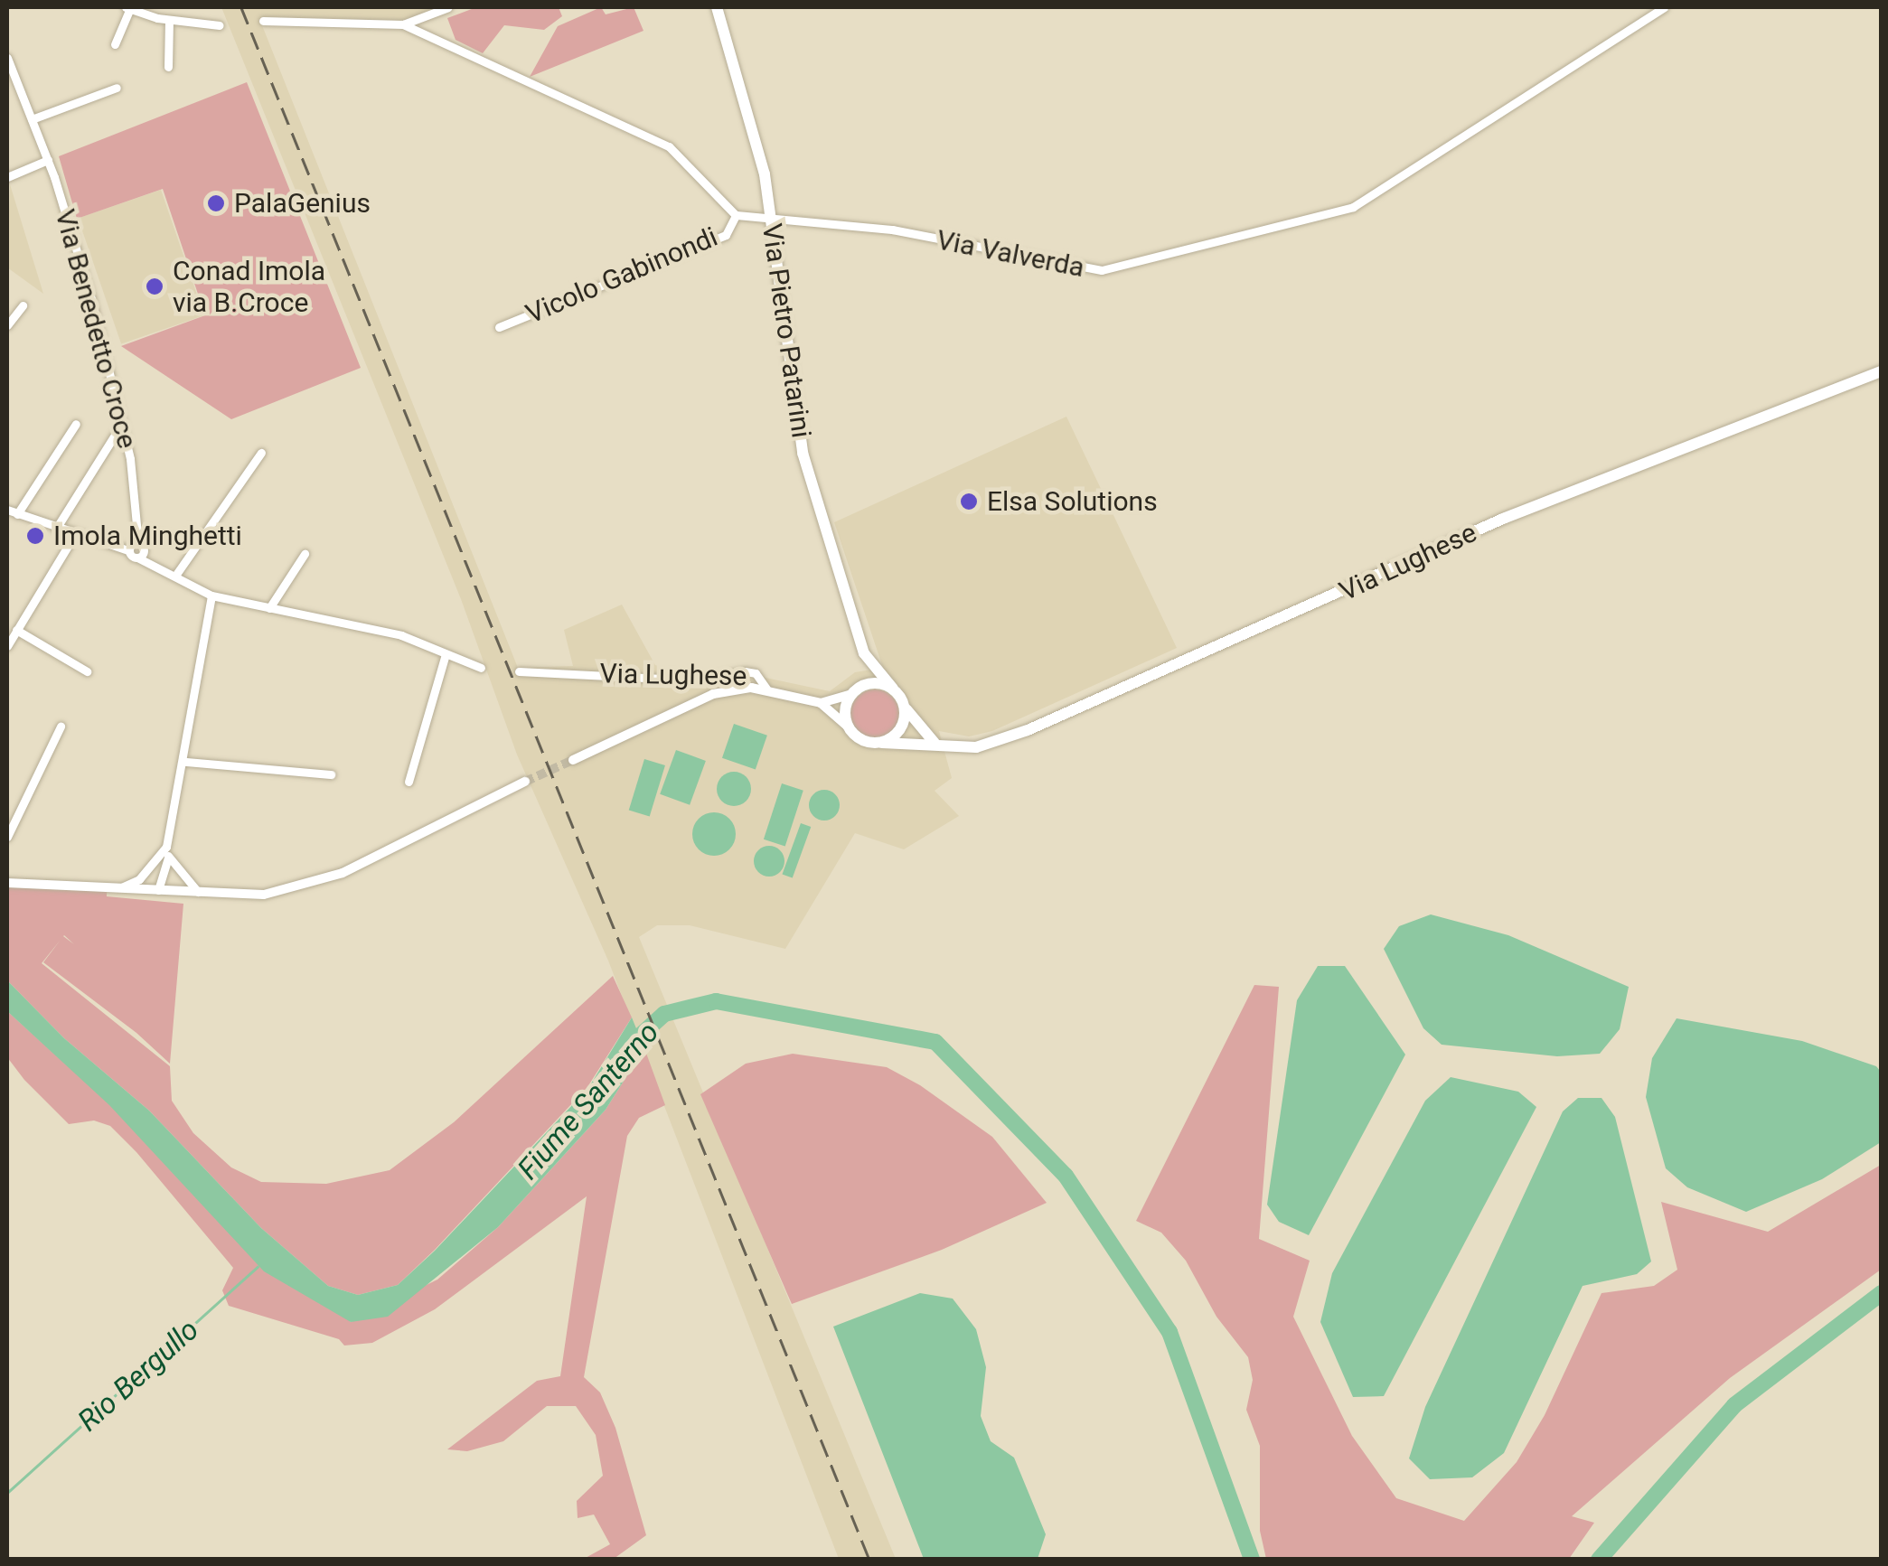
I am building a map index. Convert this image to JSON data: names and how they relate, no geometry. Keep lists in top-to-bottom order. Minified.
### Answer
{"streets":{"main road":["Via Pietro Patarini","Via Lughese"],"street":["Via Valverda","Vicolo Gabinondi","Via Benedetto Croce"]},"crossings":[["Via Valverda","Vicolo Gabinondi"],["Via Valverda","Via Pietro Patarini"],["Via Pietro Patarini","Via Lughese"]],"water":["Fiume Santerno","Rio Bergullo"],"places":["PalaGenius","Conad Imola via B.Croce","Elsa Solutions","Imola Minghetti"]}
